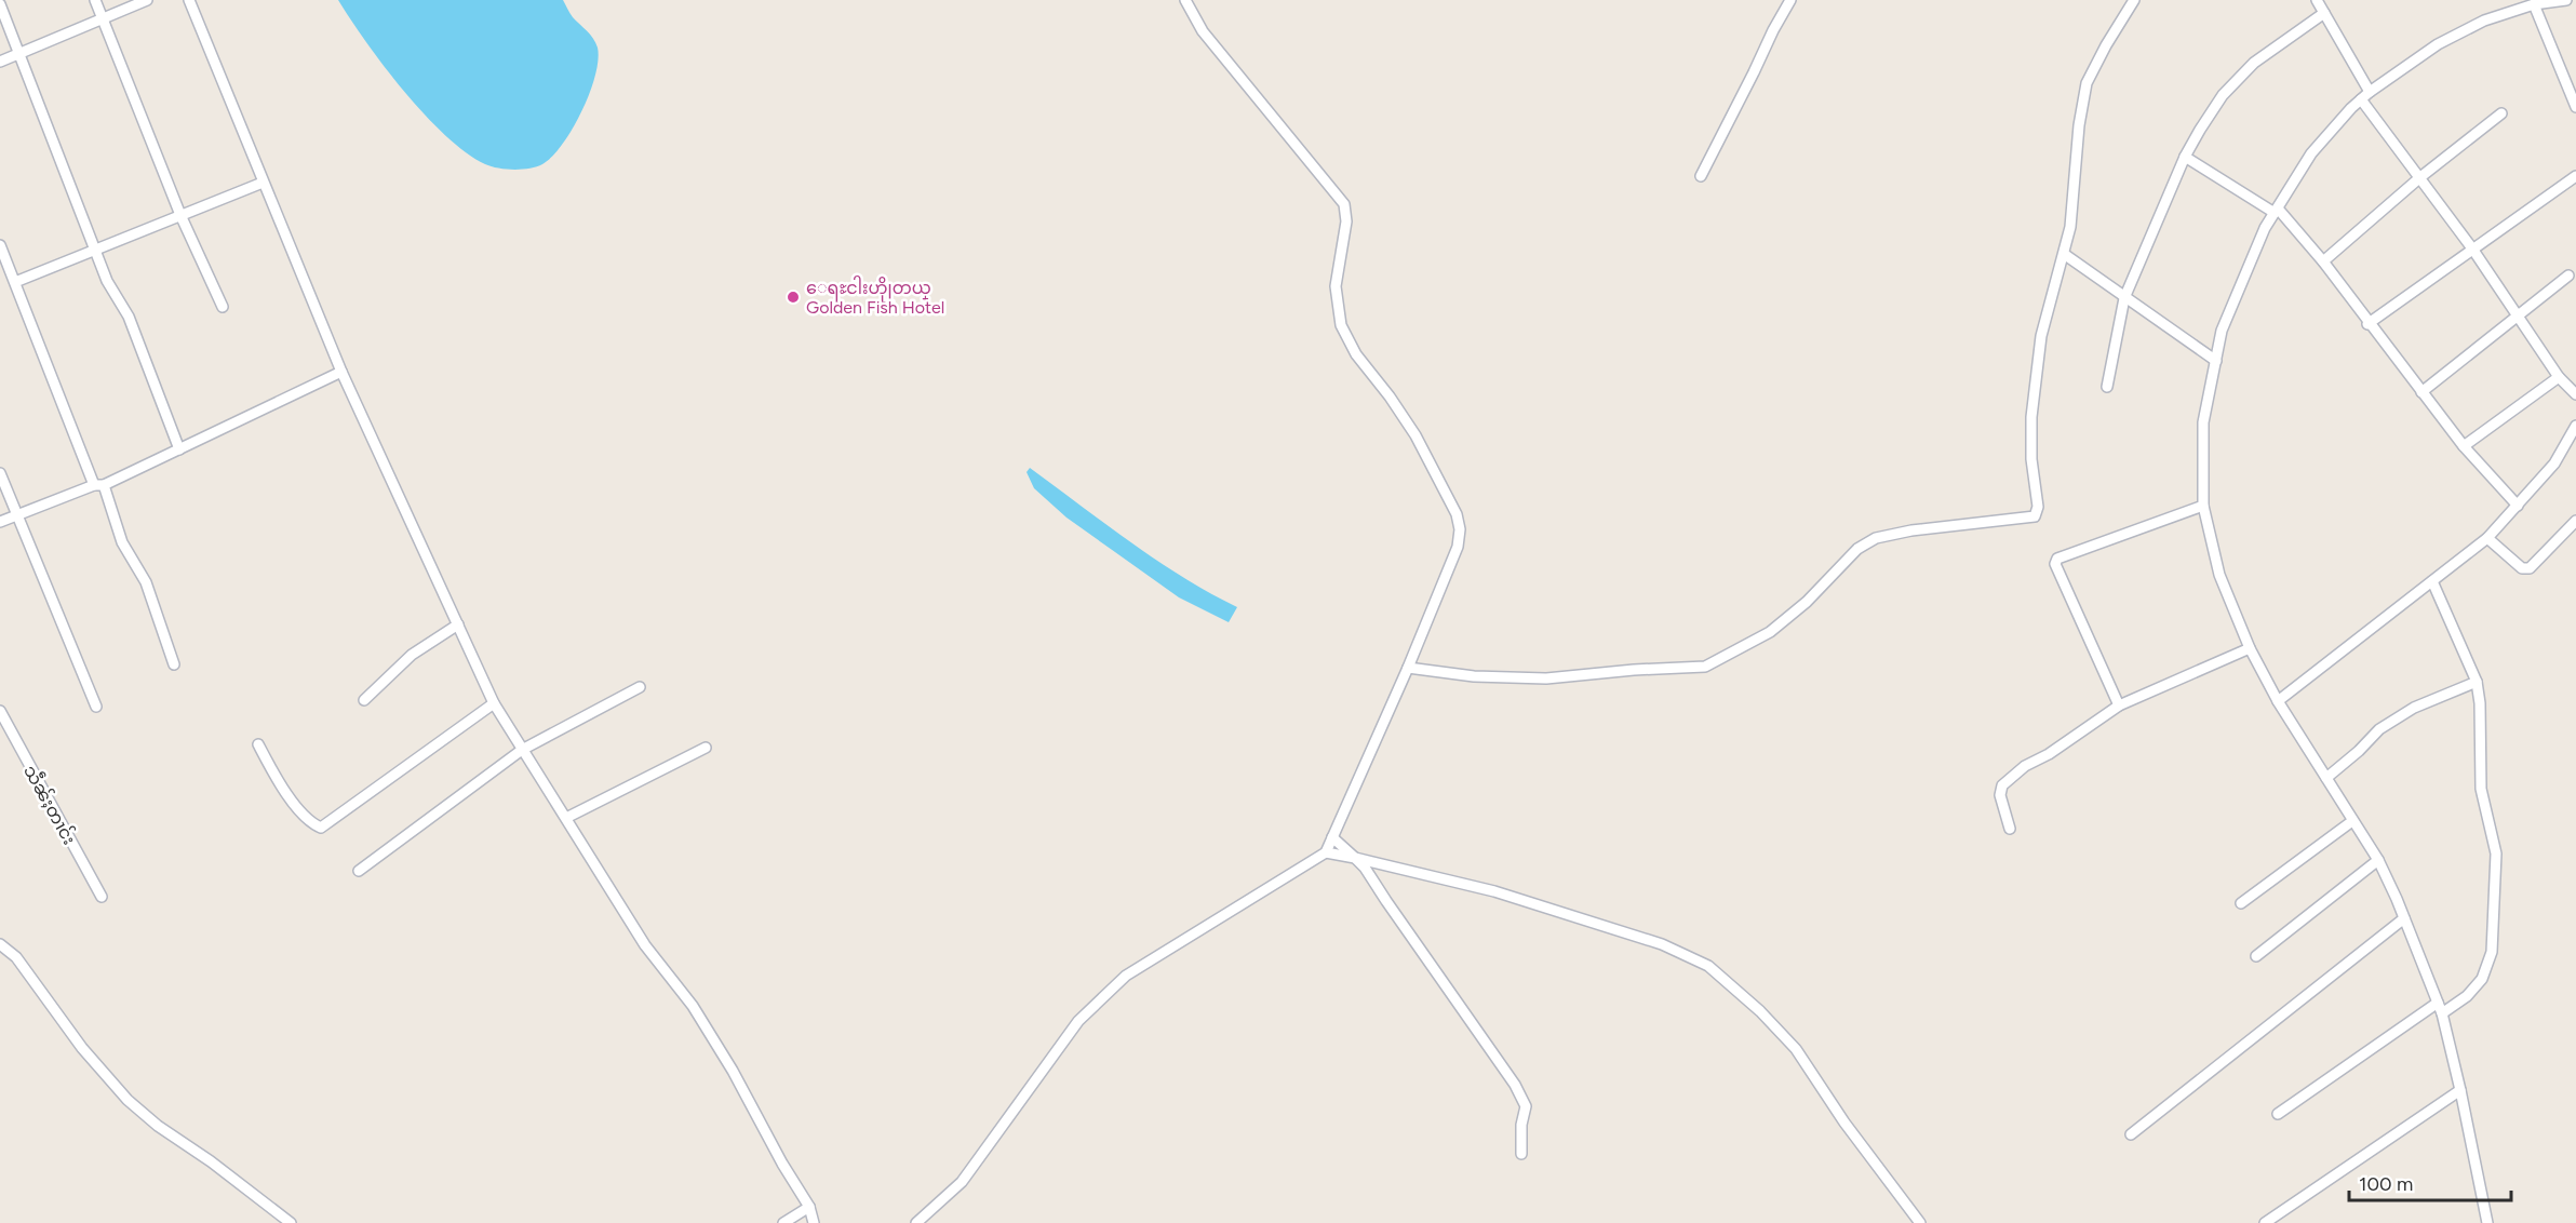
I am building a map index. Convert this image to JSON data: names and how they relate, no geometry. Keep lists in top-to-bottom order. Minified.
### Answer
{"streets":{"street":["သဵၼ်ႈတၢင်း"]},"places":["ေရႊငါးဟိုုတယ္ Golden Fish Hotel"],"scale_bar":"100 m"}
